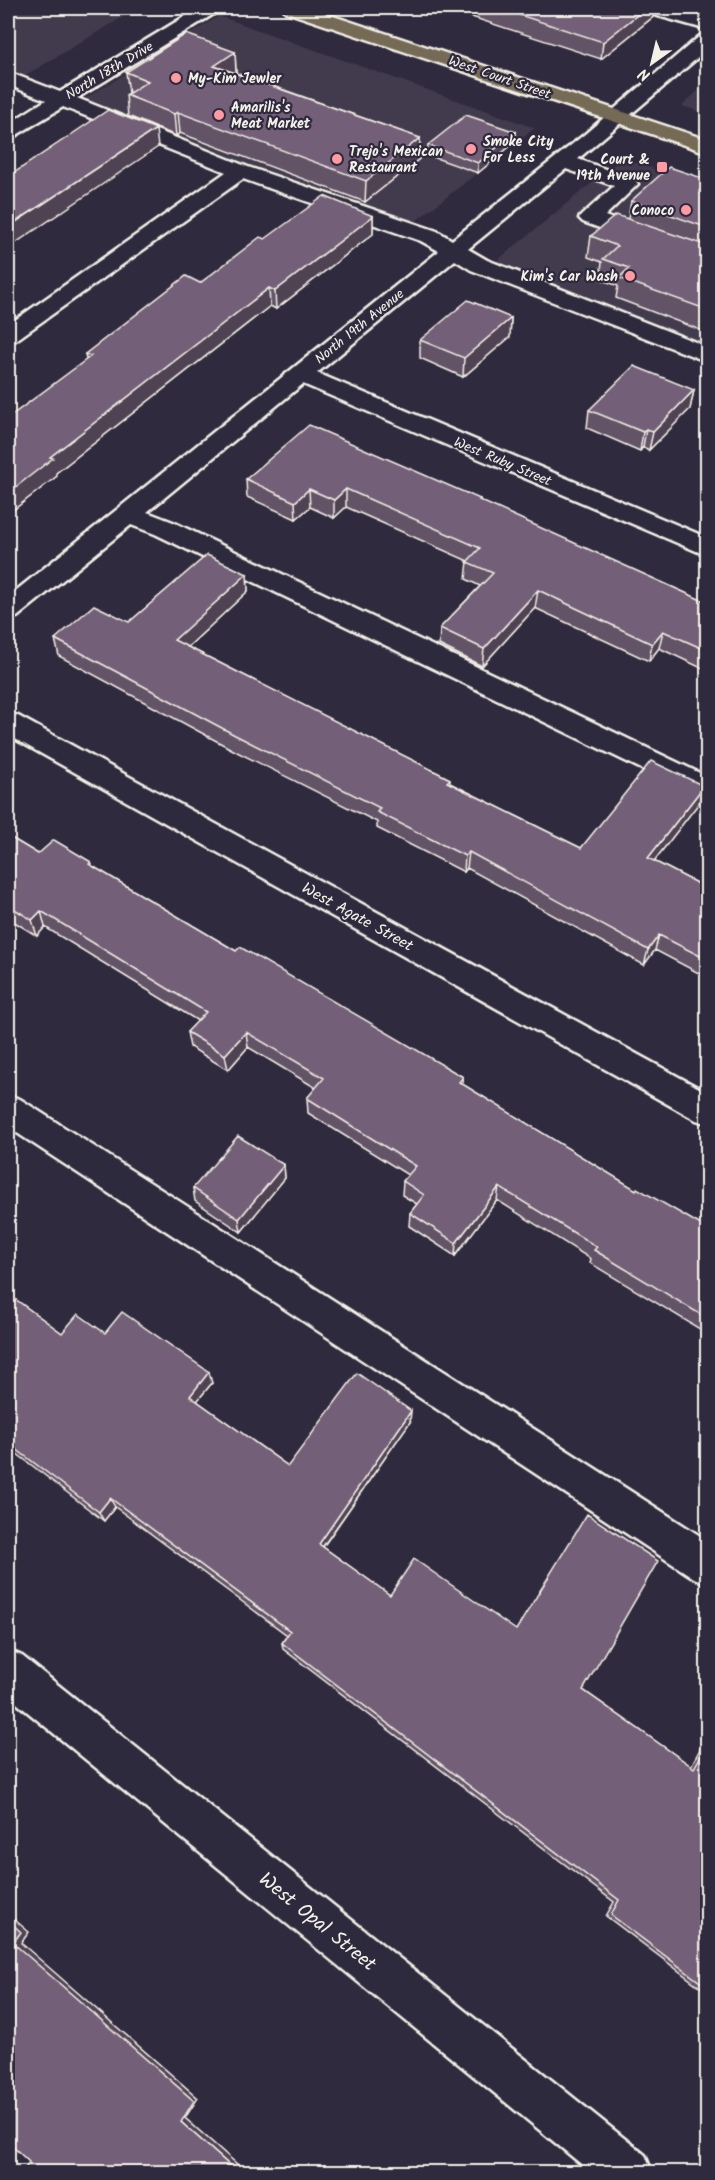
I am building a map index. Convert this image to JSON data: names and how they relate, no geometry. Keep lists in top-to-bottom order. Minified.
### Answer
{"streets":{"main road":["West Court Street"],"street":["North 18th Drive","North 19th Avenue","West Ruby Street","West Agate Street","West Opal Street"]},"crossings":[["West Court Street","North 19th Avenue"],["North 19th Avenue","West Ruby Street"]],"places":{"other":["My-Kim Jewler","Amarilis's Meat Market","Smoke City For Less","Trejo's Mexican Restaurant","Conoco","Kim's Car Wash"],"transit":["Court & 19th Avenue"]},"north":"bottom left"}
